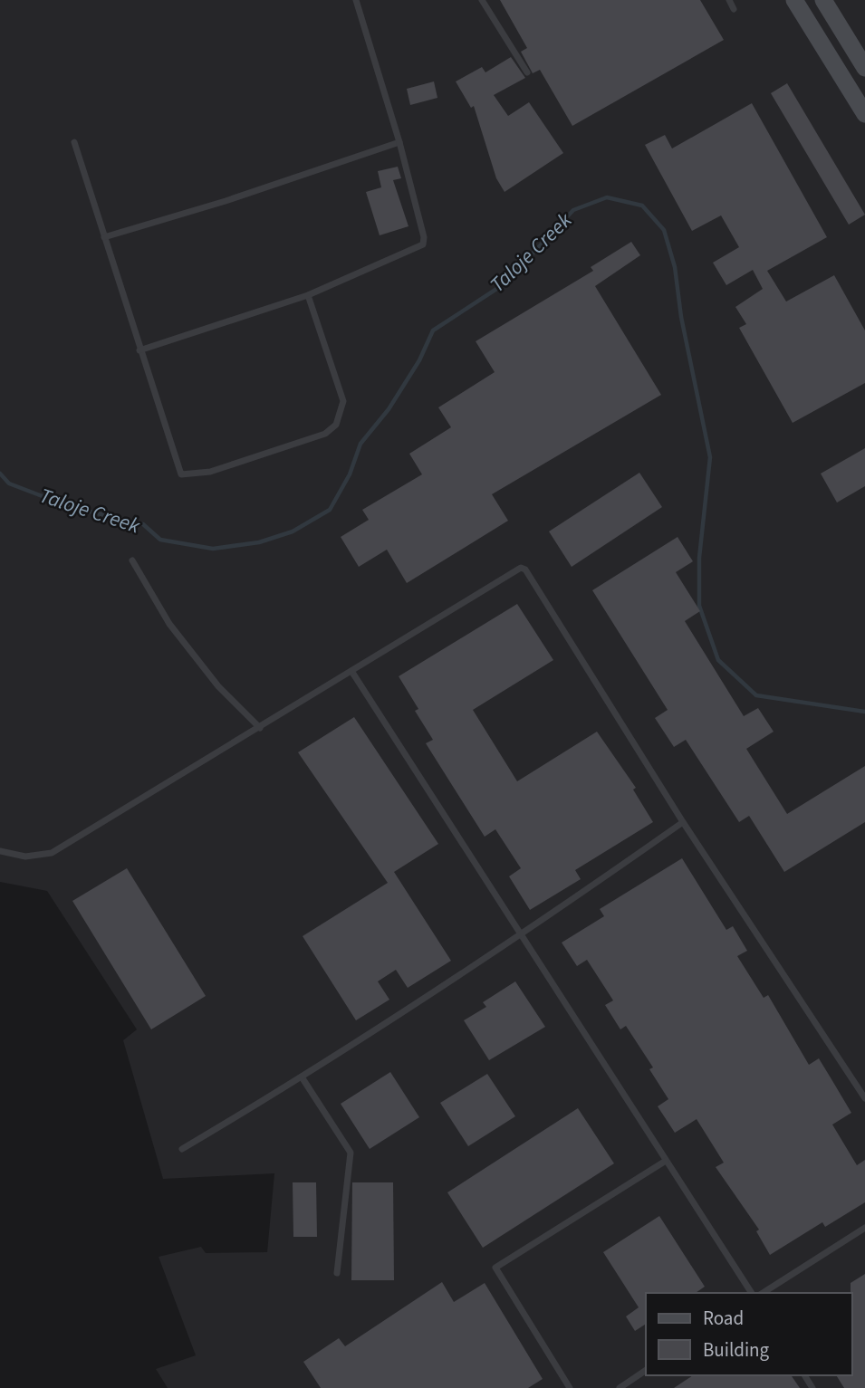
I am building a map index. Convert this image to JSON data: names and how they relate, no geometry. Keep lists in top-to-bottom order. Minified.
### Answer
{"water":["Taloje Creek"],"legend":["Road","Building"]}
